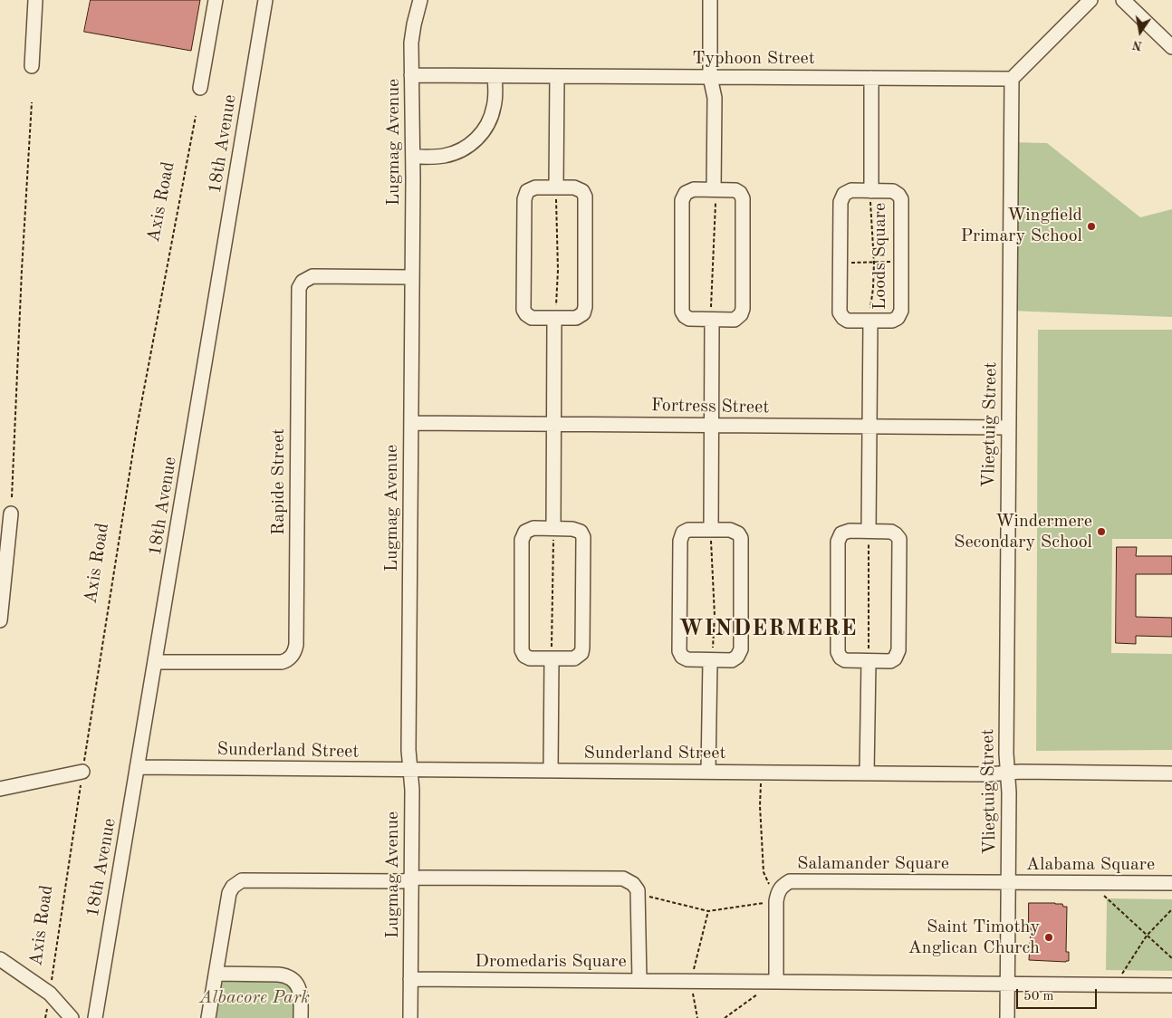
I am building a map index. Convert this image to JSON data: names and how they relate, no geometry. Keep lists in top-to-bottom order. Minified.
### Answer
{"streets":{"street":["Typhoon Street","Lugmag Avenue","18th Avenue","Loods Square","Fortress Street","Vliegtuig Street","Rapide Street","Sunderland Street","Salamander Square","Alabama Square","Dromedaris Square"],"path":["Axis Road"]},"crossings":[["Typhoon Street","Lugmag Avenue"],["Typhoon Street","Loods Square"],["Typhoon Street","Vliegtuig Street"],["Lugmag Avenue","Fortress Street"],["Lugmag Avenue","Rapide Street"],["Lugmag Avenue","Sunderland Street"],["Lugmag Avenue","Dromedaris Square"],["18th Avenue","Rapide Street"],["18th Avenue","Sunderland Street"],["Loods Square","Fortress Street"],["Fortress Street","Vliegtuig Street"],["Vliegtuig Street","Sunderland Street"],["Vliegtuig Street","Salamander Square"],["Vliegtuig Street","Alabama Square"],["Salamander Square","Alabama Square"]],"districts":["WINDERMERE"],"parks":["Albacore Park"],"places":["Wingfield Primary School","Windermere Secondary School","Saint Timothy Anglican Church"],"scale_bar":"50 m","north":"bottom"}
